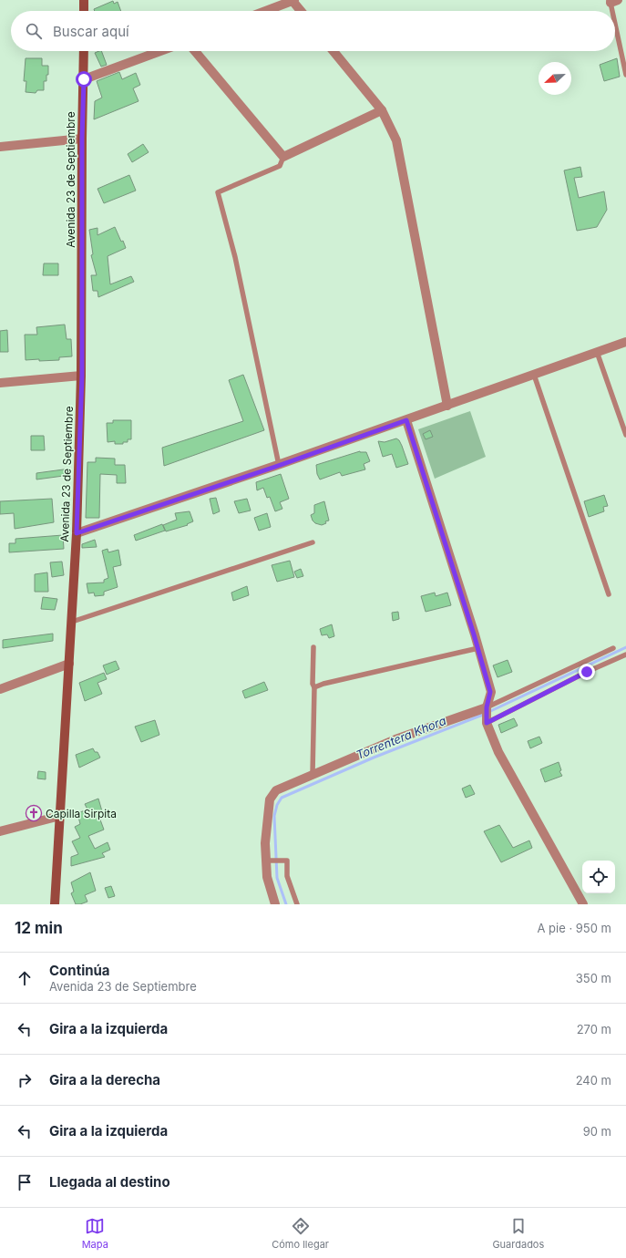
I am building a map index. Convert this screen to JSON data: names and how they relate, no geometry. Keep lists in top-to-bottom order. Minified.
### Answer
{"streets":{"main road":["Avenida 23 de Septiembre"]},"water":["Torrentera Khora"],"places":{"church":["Capilla Sirpita"]},"north":"bottom left","page":{"search":"Buscar aquí","heading":["12 min","A pie · 950 m"],"list":[["Continúa","Avenida 23 de Septiembre","350 m"],["Gira a la izquierda","270 m"],["Gira a la derecha","240 m"],["Gira a la izquierda","90 m"],"Llegada al destino"],"nav":["Mapa","Cómo llegar","Guardados"]}}
